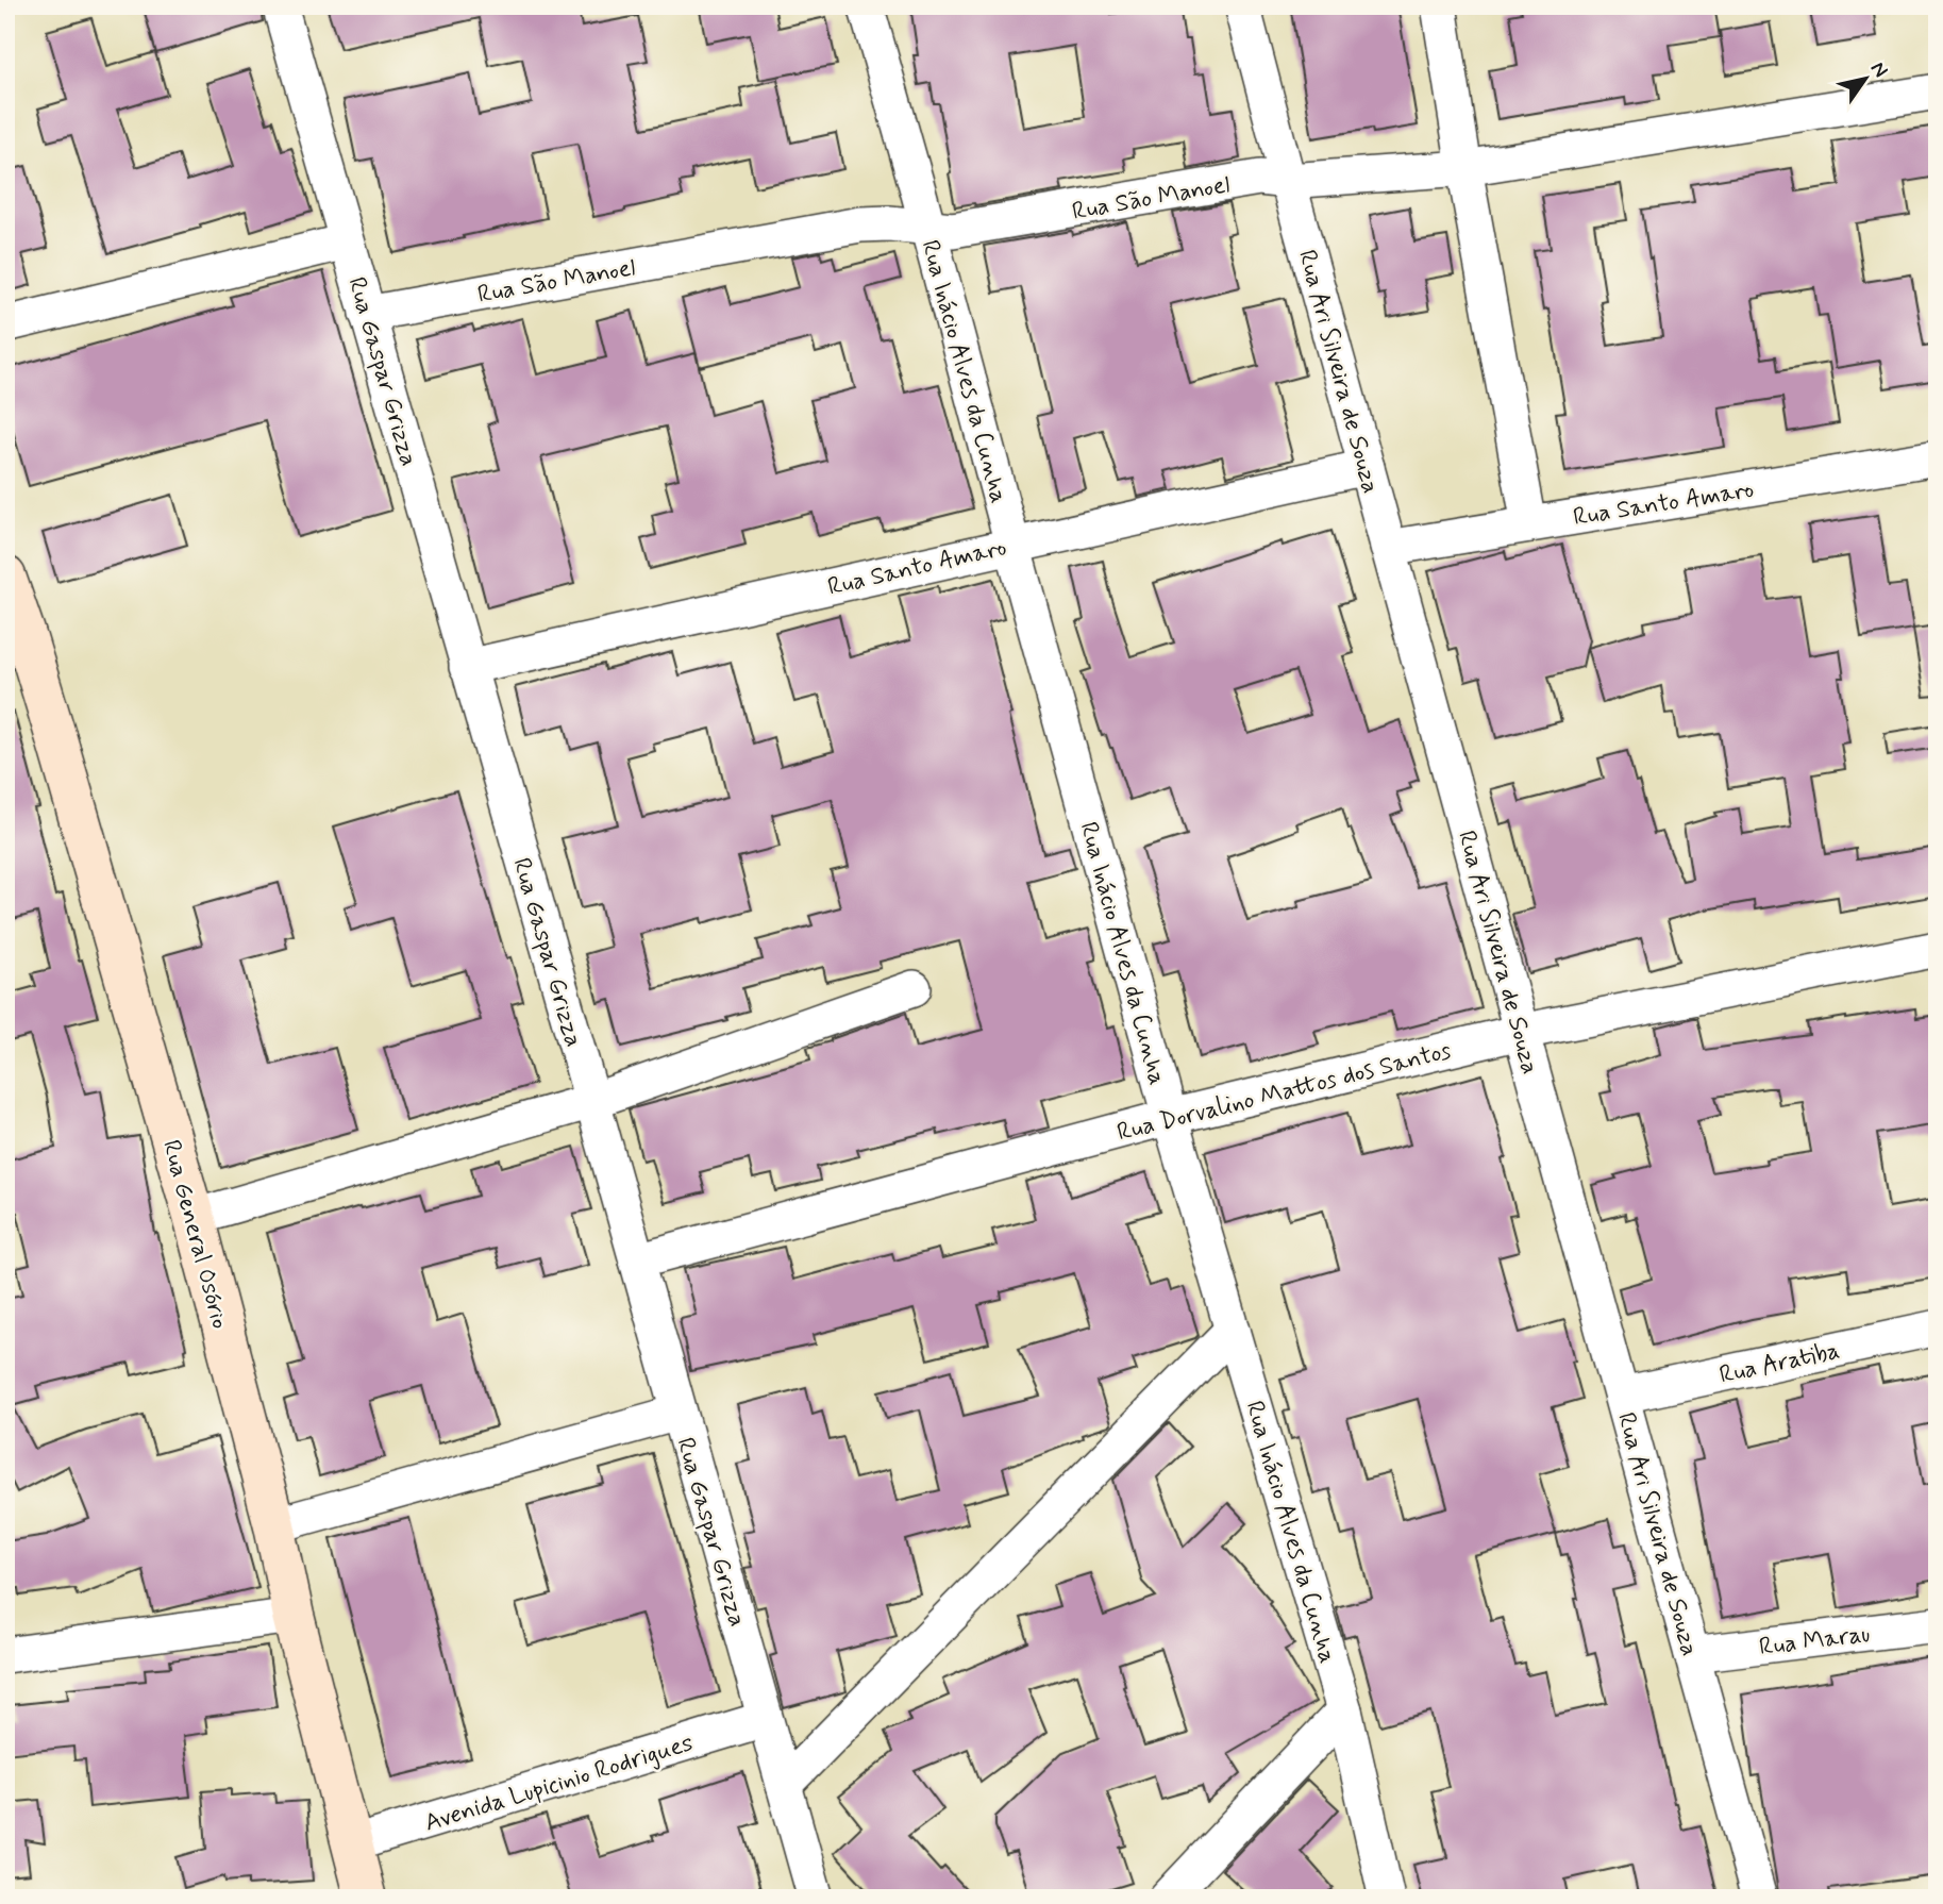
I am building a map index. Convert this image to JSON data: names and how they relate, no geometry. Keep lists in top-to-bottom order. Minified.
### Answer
{"streets":{"street":["Rua São Manoel","Rua Gaspar Grizza","Rua Inácio Alves da Cunha","Rua Ari Silveira de Souza","Rua Santo Amaro","Rua Dorvalino Mattos dos Santos","Rua General Osório","Rua Aratiba","Rua Marau","Avenida Lupicinio Rodrigues"]},"crossings":[["Rua São Manoel","Rua Gaspar Grizza"],["Rua São Manoel","Rua Inácio Alves da Cunha"],["Rua São Manoel","Rua Ari Silveira de Souza"],["Rua Gaspar Grizza","Rua Santo Amaro"],["Rua Gaspar Grizza","Rua Dorvalino Mattos dos Santos"],["Rua Gaspar Grizza","Avenida Lupicinio Rodrigues"],["Rua Inácio Alves da Cunha","Rua Santo Amaro"],["Rua Inácio Alves da Cunha","Rua Dorvalino Mattos dos Santos"],["Rua Ari Silveira de Souza","Rua Santo Amaro"],["Rua Ari Silveira de Souza","Rua Dorvalino Mattos dos Santos"],["Rua Ari Silveira de Souza","Rua Aratiba"],["Rua Ari Silveira de Souza","Rua Marau"],["Rua General Osório","Avenida Lupicinio Rodrigues"]],"north":"top right"}
